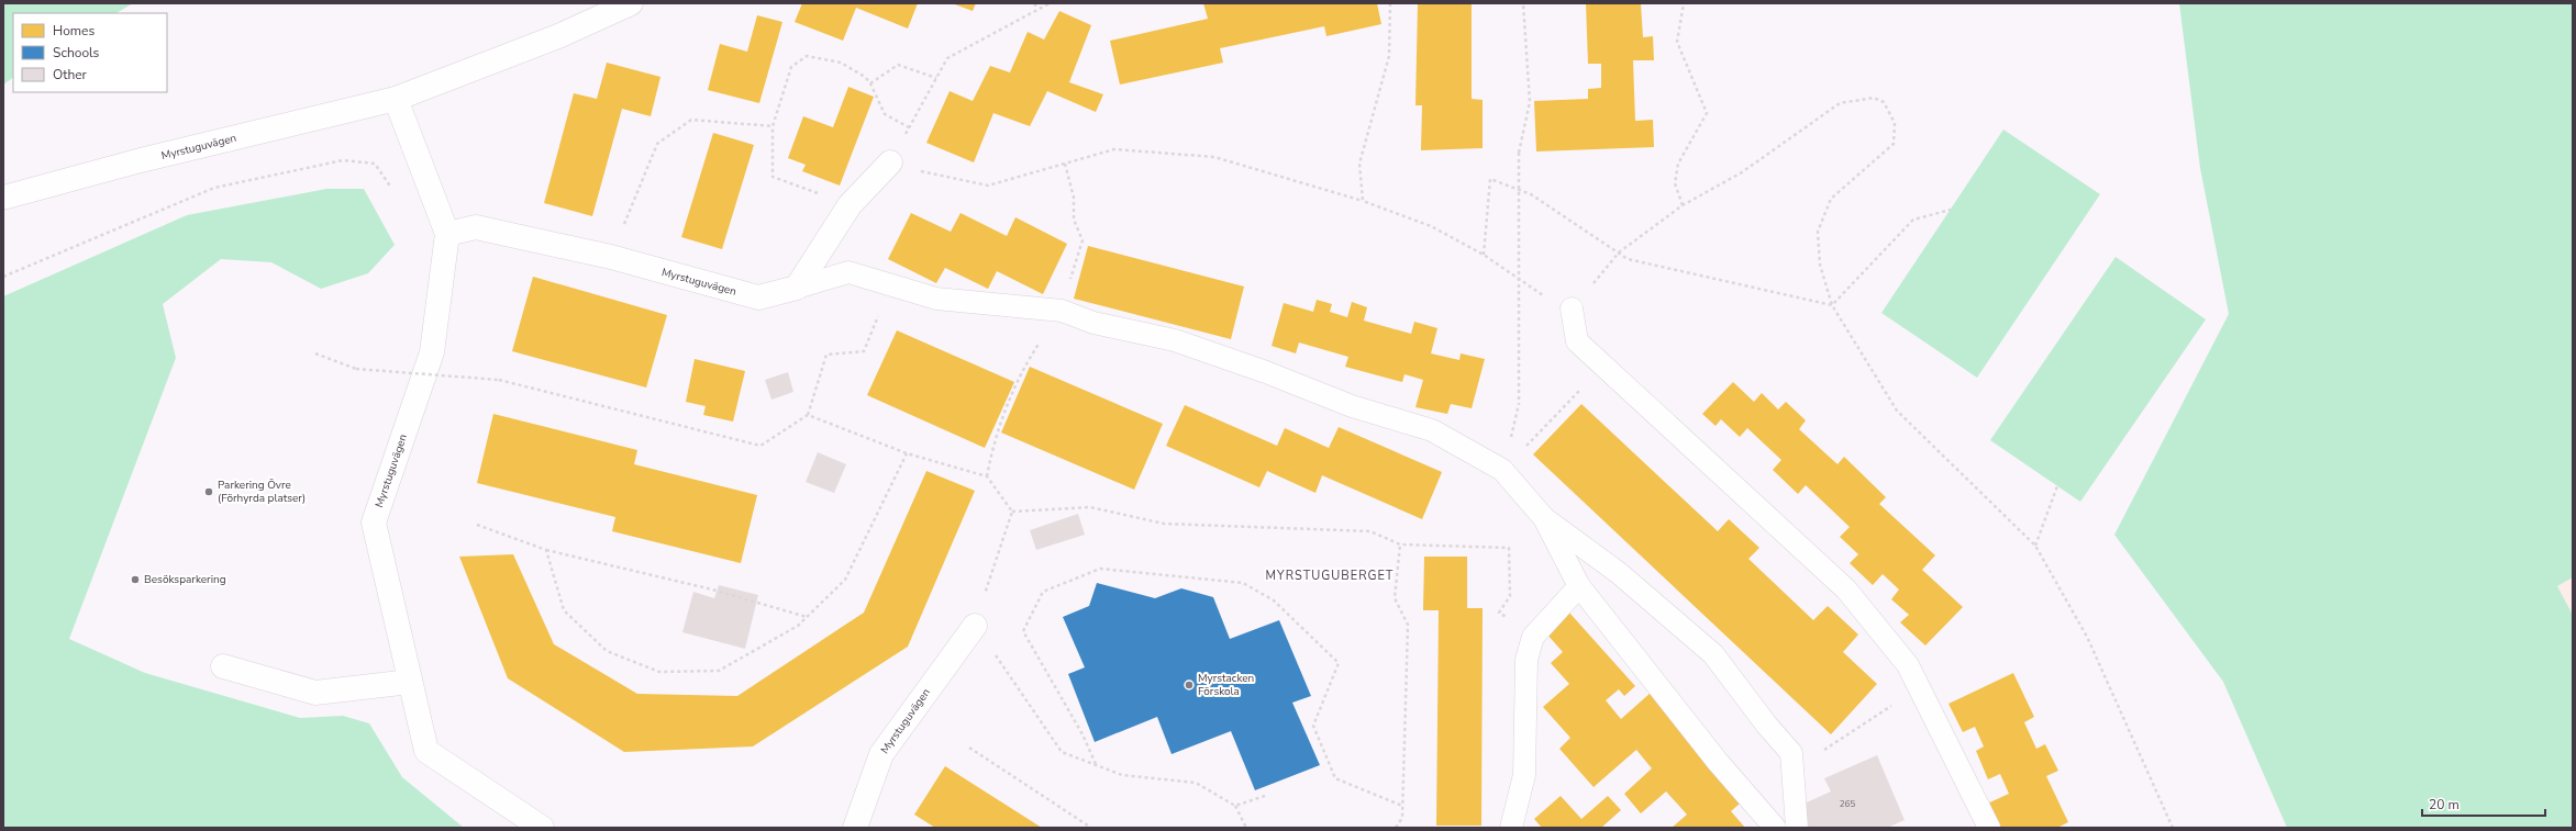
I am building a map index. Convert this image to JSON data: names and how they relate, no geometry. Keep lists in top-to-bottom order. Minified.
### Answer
{"streets":{"street":["Myrstuguvägen"]},"districts":["MYRSTUGUBERGET"],"places":["Parkering Övre (Förhyrda platser)","Besöksparkering","Myrstacken Förskola"],"house_numbers":["265"],"legend":["Homes","Schools","Other"],"scale_bar":"20 m"}
